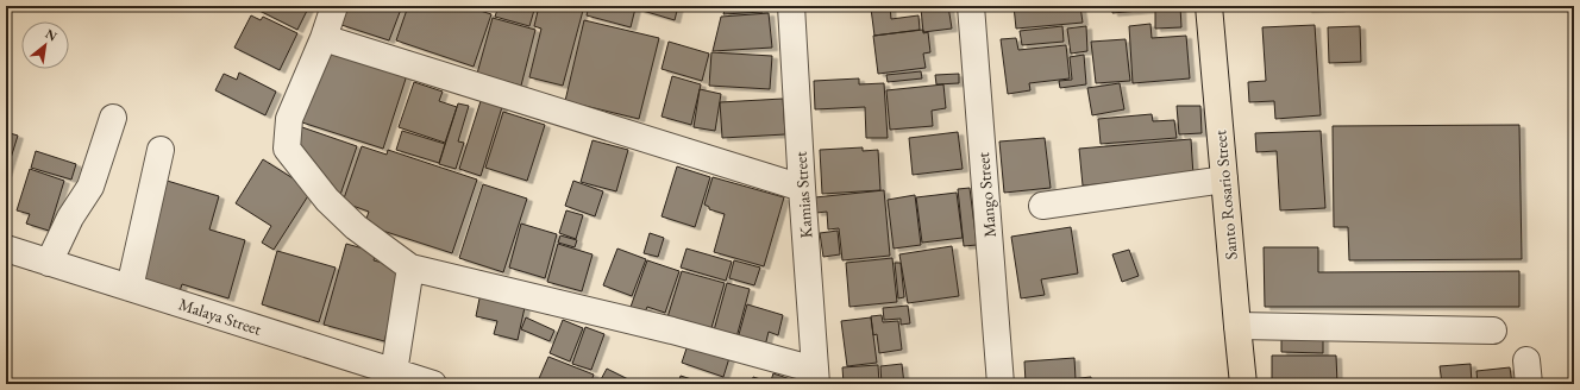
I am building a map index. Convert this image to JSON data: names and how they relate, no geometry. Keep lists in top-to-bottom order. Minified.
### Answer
{"streets":{"main road":["Santo Rosario Street"],"street":["Kamias Street","Mango Street","Malaya Street"]},"north":"top right"}
